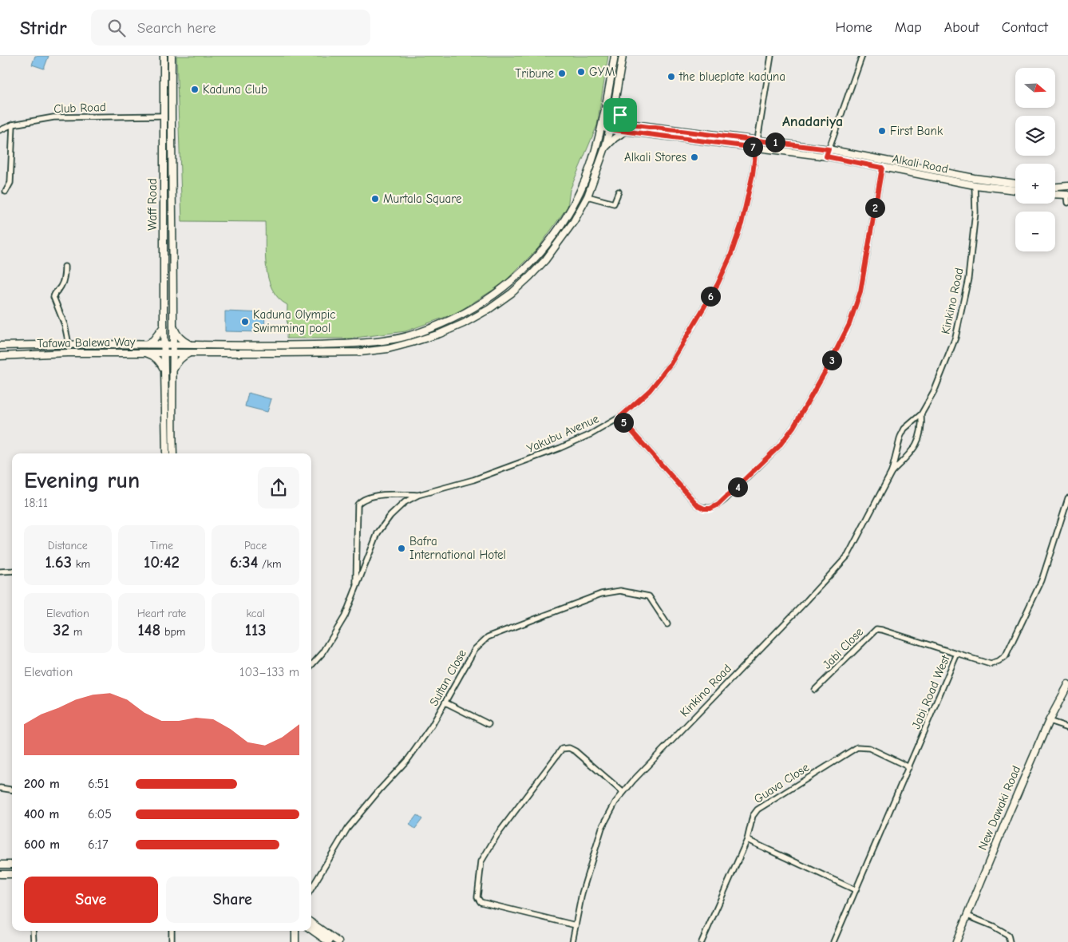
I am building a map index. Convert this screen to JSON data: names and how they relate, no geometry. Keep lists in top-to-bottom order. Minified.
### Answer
{"streets":{"main road":["Alkali Road","Waff Road","Tafawa Balewa Way","New Dawaki Road"],"street":["Club Road","Kinkino Road","Yakubu Avenue","Jabi Close","Sultan Close","Jabi Road West","Guava Close"]},"crossings":[["Club Road","Waff Road"],["Alkali Road","Kinkino Road"],["Alkali Road","Tafawa Balewa Way"],["Alkali Road","Yakubu Avenue"],["Waff Road","Tafawa Balewa Way"],["Jabi Close","Jabi Road West"],["Jabi Road West","Guava Close"]],"districts":["Anadariya"],"places":["GYM","Tribune","the blueplate kaduna","Kaduna Club","First Bank","Alkali Stores","Murtala Square","Kaduna Olympic Swimming pool","Bafra International Hotel"],"north":"right","page":{"header":"Stridr","search":"Search here","nav":["Home","Map","About","Contact"],"map_buttons":["+","−"],"pins":["1","7","2","6","3","5","4"],"heading":["Evening run","18:11"],"stats":[["Distance","1.63 km"],["Time","10:42"],["Pace","6:34 /km"],["Elevation","32 m"],["Heart rate","148 bpm"],["kcal","113"]],"chart":["Elevation","103–133 m"],"list":[{"name":"200 m","note":"6:51"},{"name":"400 m","note":"6:05"},{"name":"600 m","note":"6:17"}],"buttons":["Save","Share"]}}
